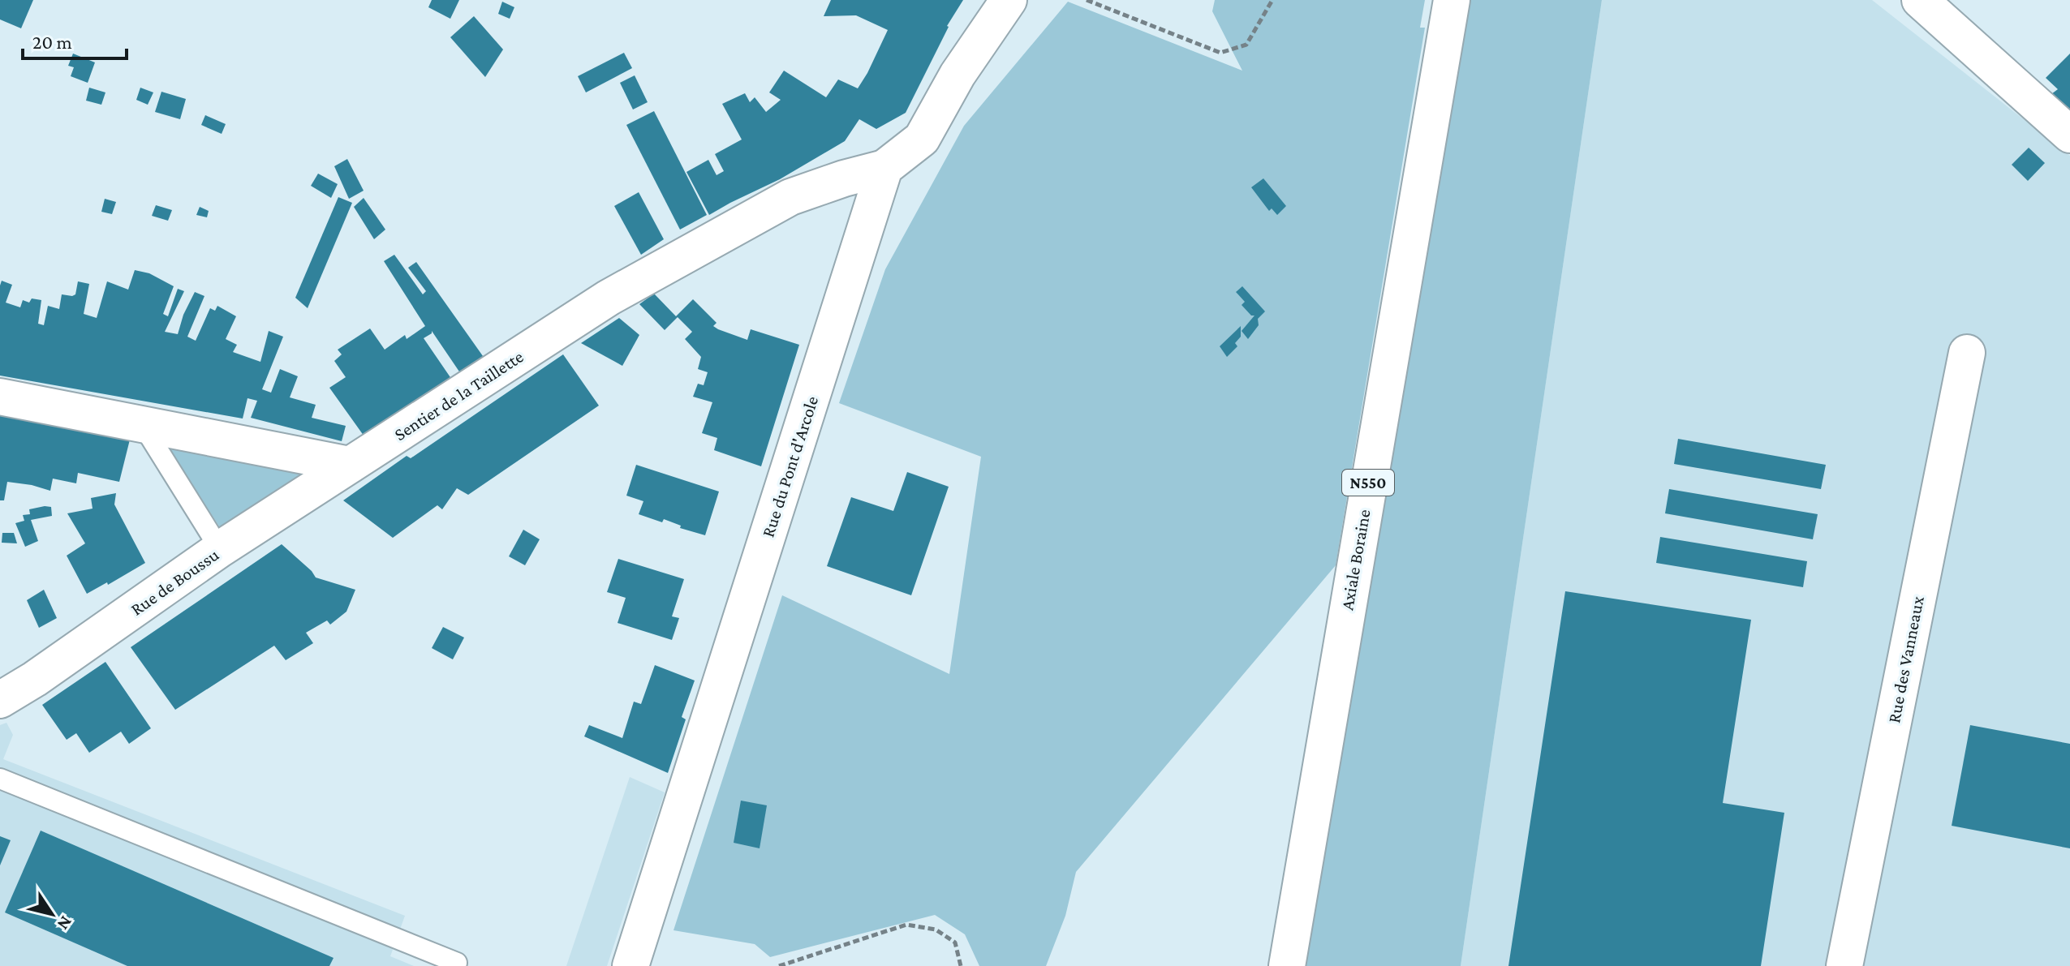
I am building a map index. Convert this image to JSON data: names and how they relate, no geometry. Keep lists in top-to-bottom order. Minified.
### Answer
{"streets":{"street":["Sentier de la Taillette","Rue du Pont d'Arcole","N550","Axiale Boraine","Rue de Boussu","Rue des Vanneaux"]},"crossings":[["Sentier de la Taillette","Rue du Pont d'Arcole"],["Sentier de la Taillette","Rue de Boussu"]],"scale_bar":"20 m","north":"bottom right"}
